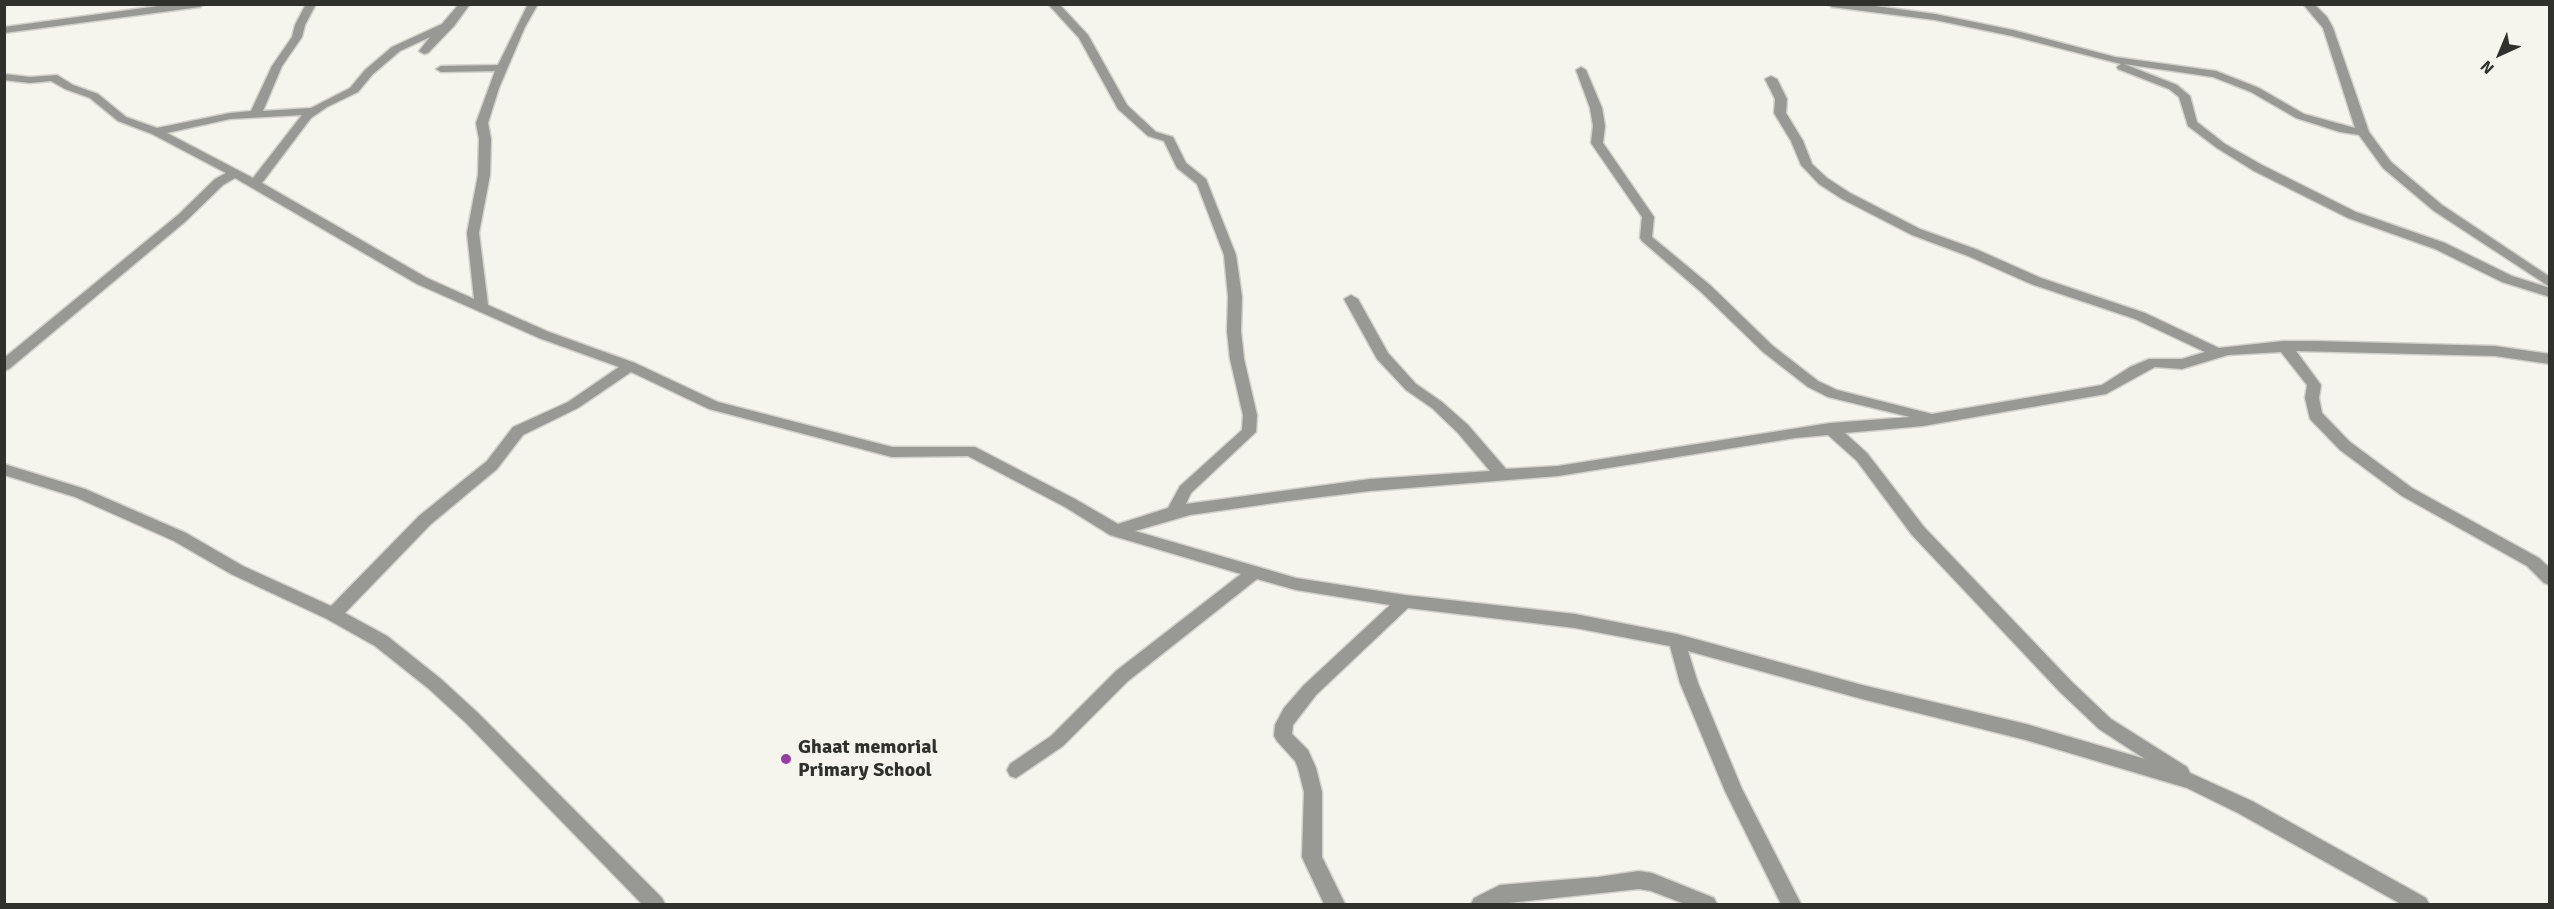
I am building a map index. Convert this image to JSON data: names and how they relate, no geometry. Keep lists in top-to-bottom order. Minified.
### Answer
{"places":["Ghaat memorial Primary School"],"north":"bottom left"}
